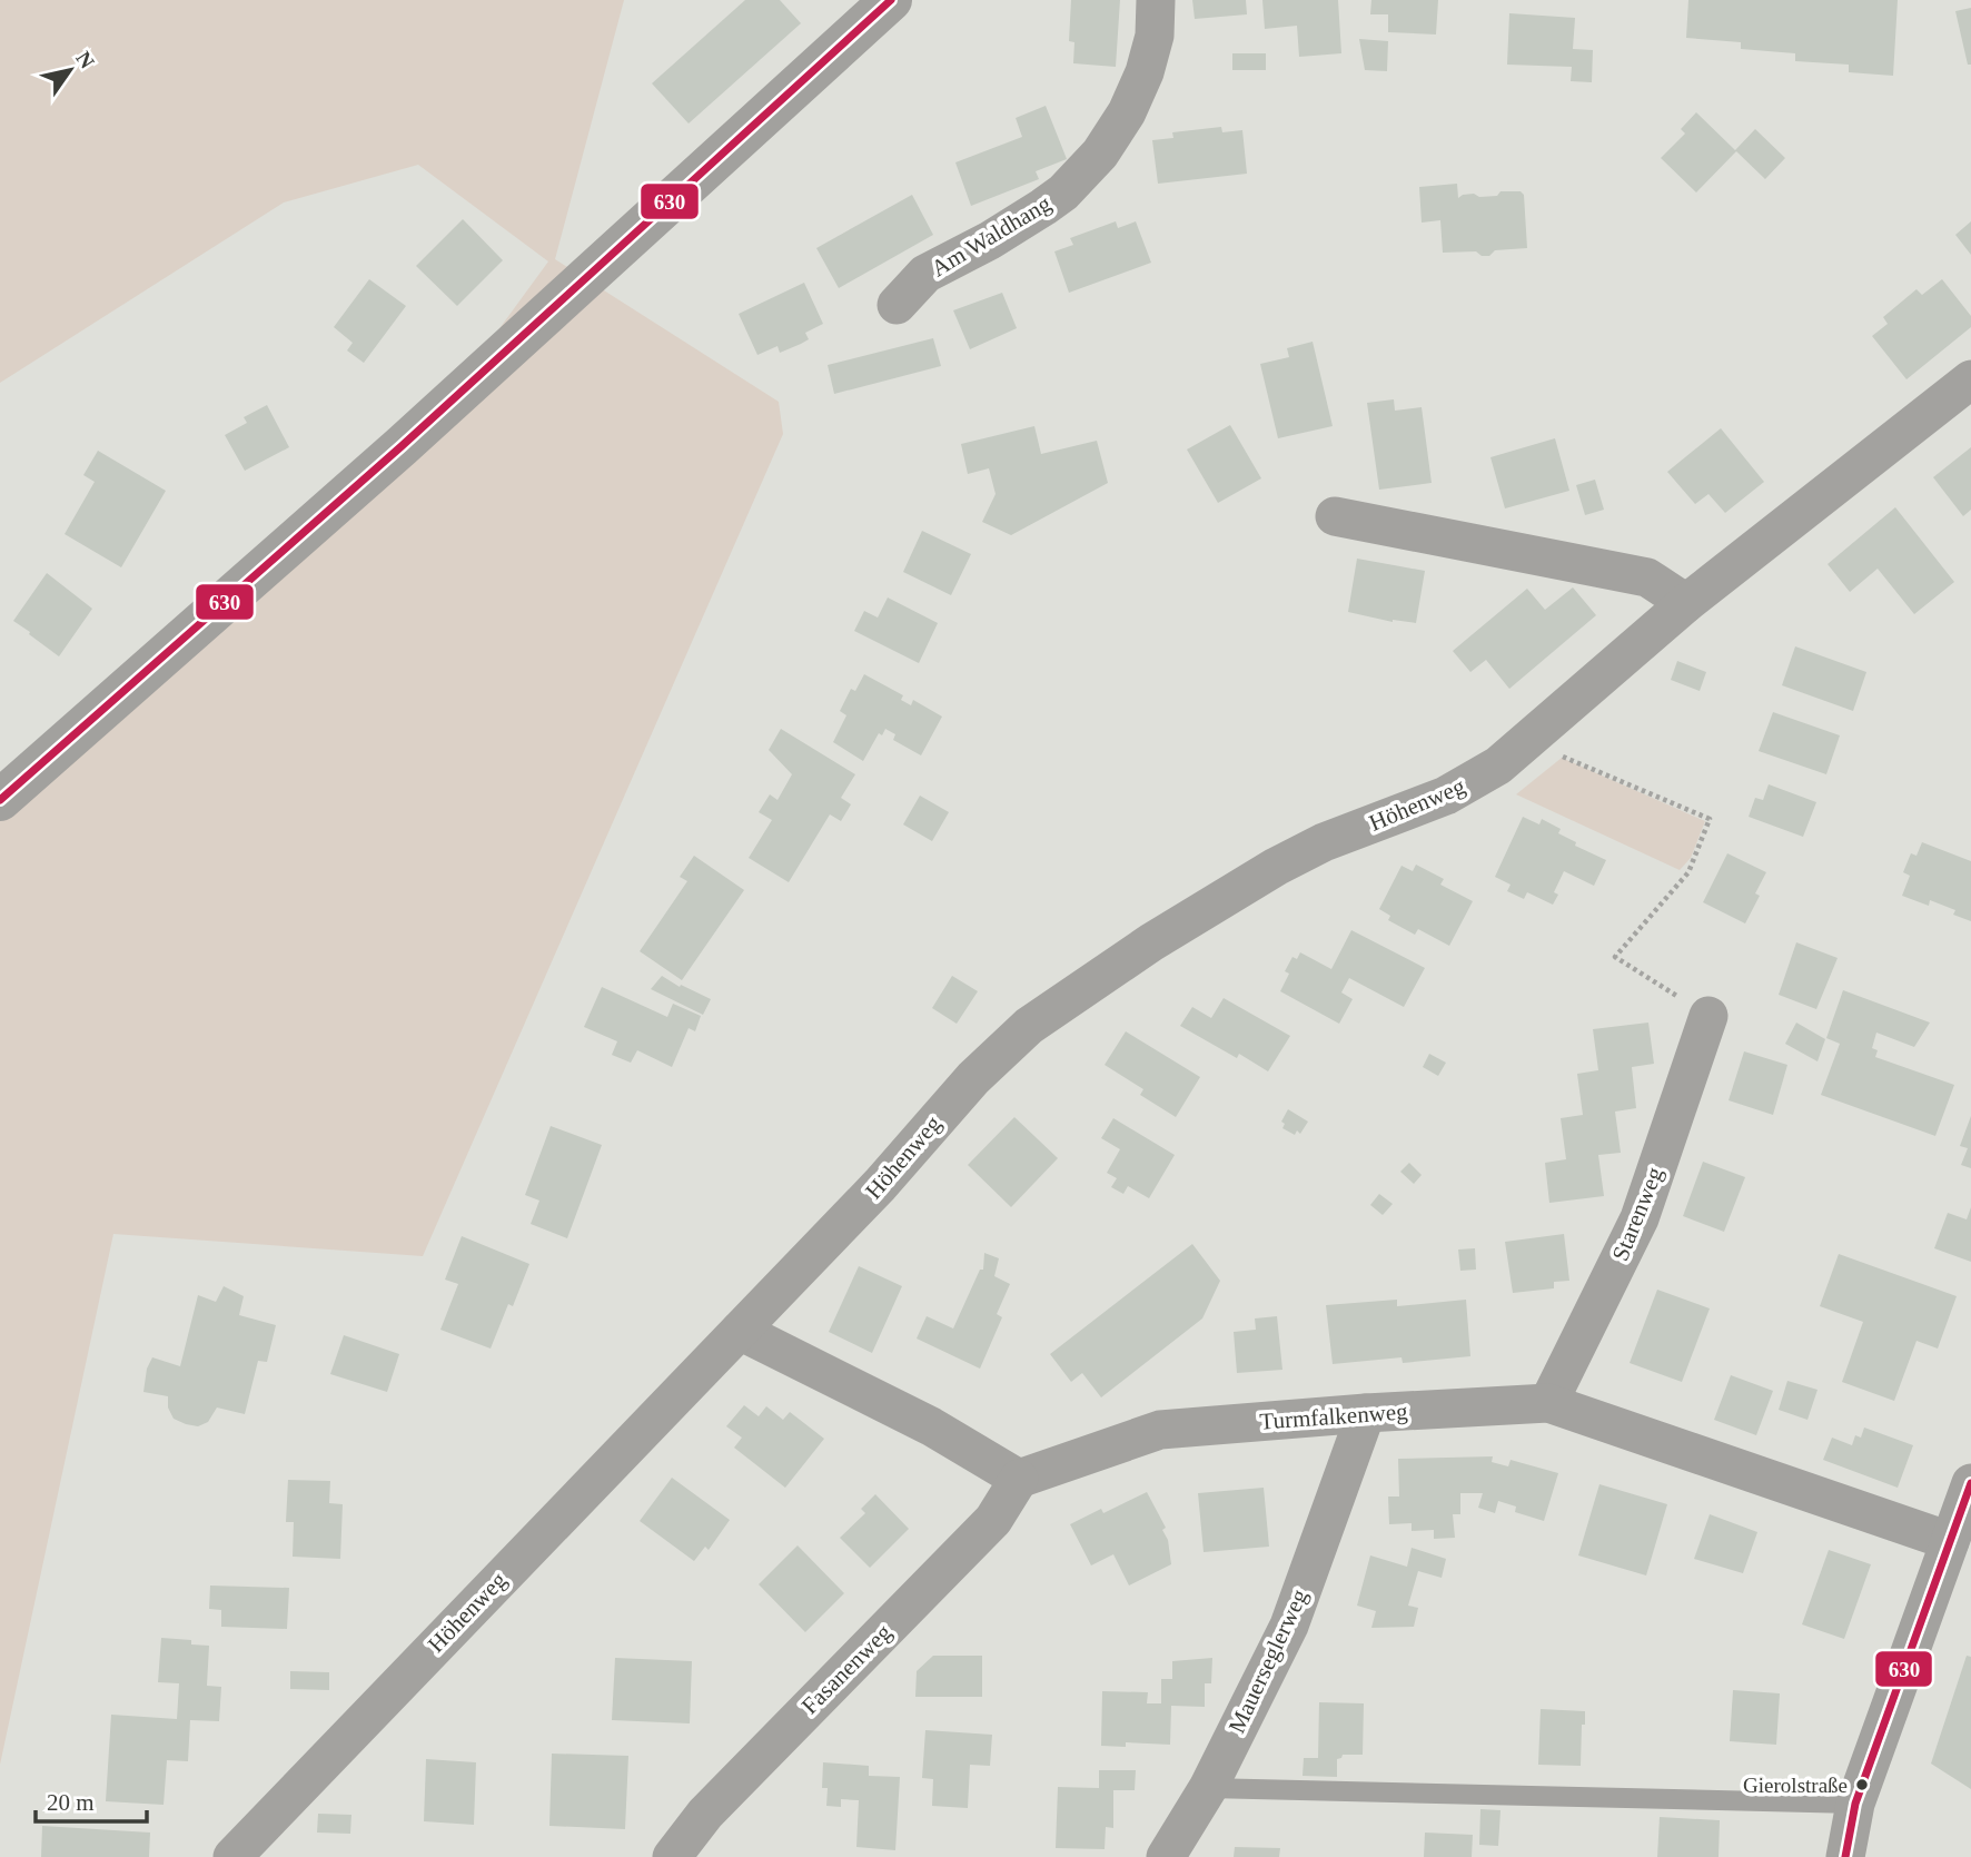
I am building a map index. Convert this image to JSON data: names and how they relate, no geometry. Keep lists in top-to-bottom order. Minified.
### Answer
{"streets":{"street":["Am Waldhang","Höhenweg","Starenweg","Turmfalkenweg","Mauerseglerweg","Fasanenweg"]},"crossings":[["Starenweg","Turmfalkenweg"],["Turmfalkenweg","Mauerseglerweg"],["Turmfalkenweg","Fasanenweg"]],"places":["Gierolstraße"],"lines":["transit line 630"],"scale_bar":"20 m","north":"top right"}
